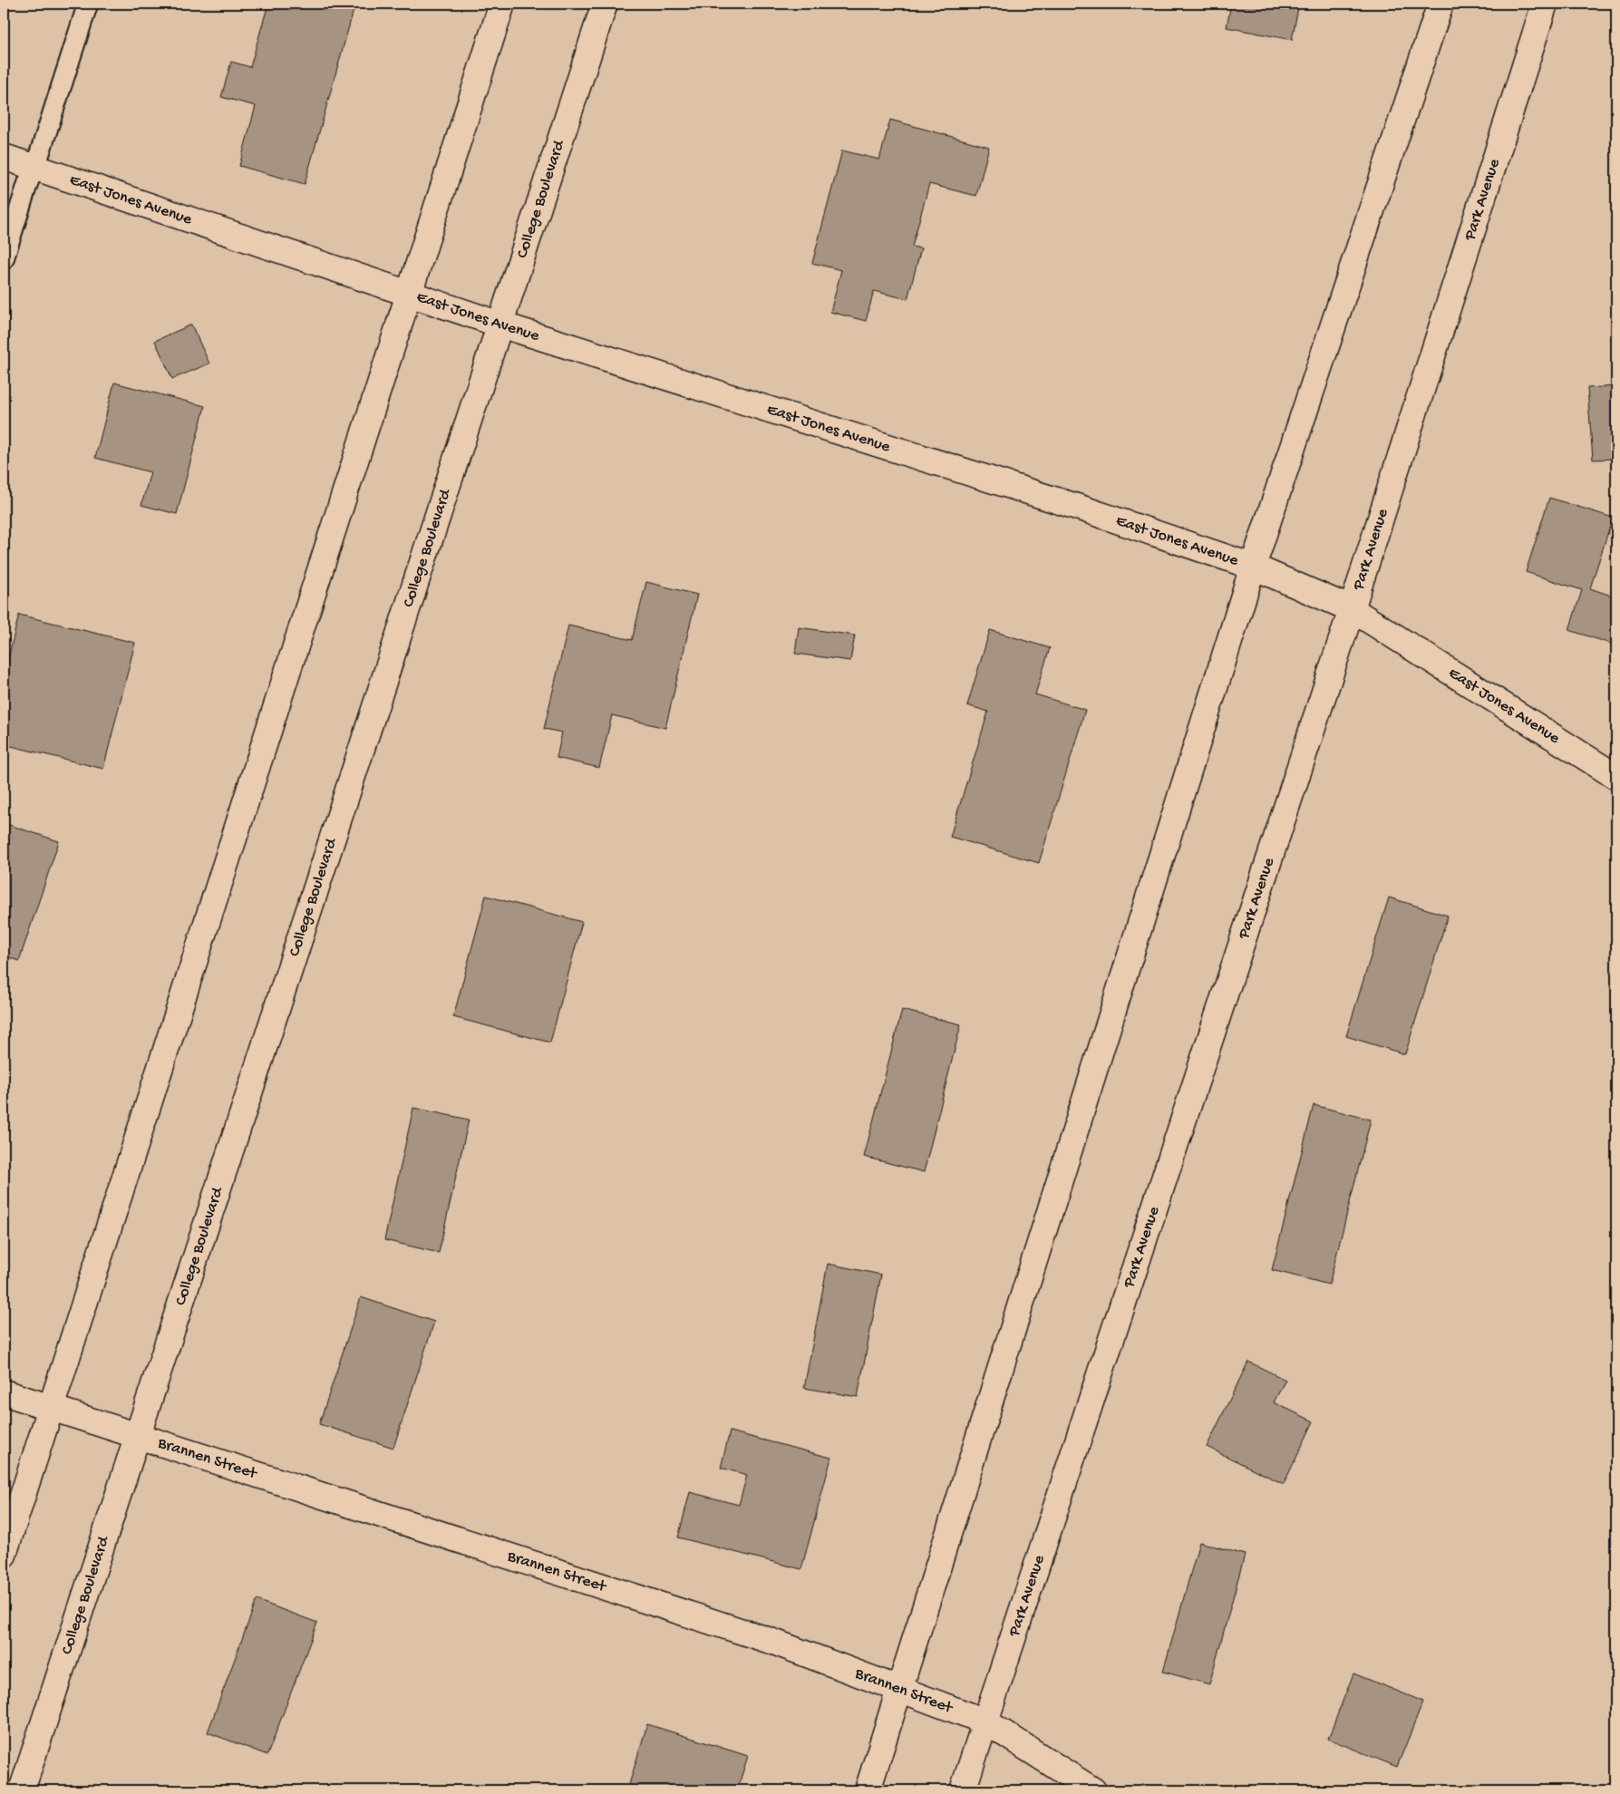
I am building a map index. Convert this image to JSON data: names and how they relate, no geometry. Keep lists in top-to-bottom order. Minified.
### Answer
{"streets":{"street":["East Jones Avenue","College Boulevard","Park Avenue","Brannen Street"]},"crossings":[["East Jones Avenue","College Boulevard"],["East Jones Avenue","Park Avenue"],["College Boulevard","Brannen Street"],["Park Avenue","Brannen Street"]]}
